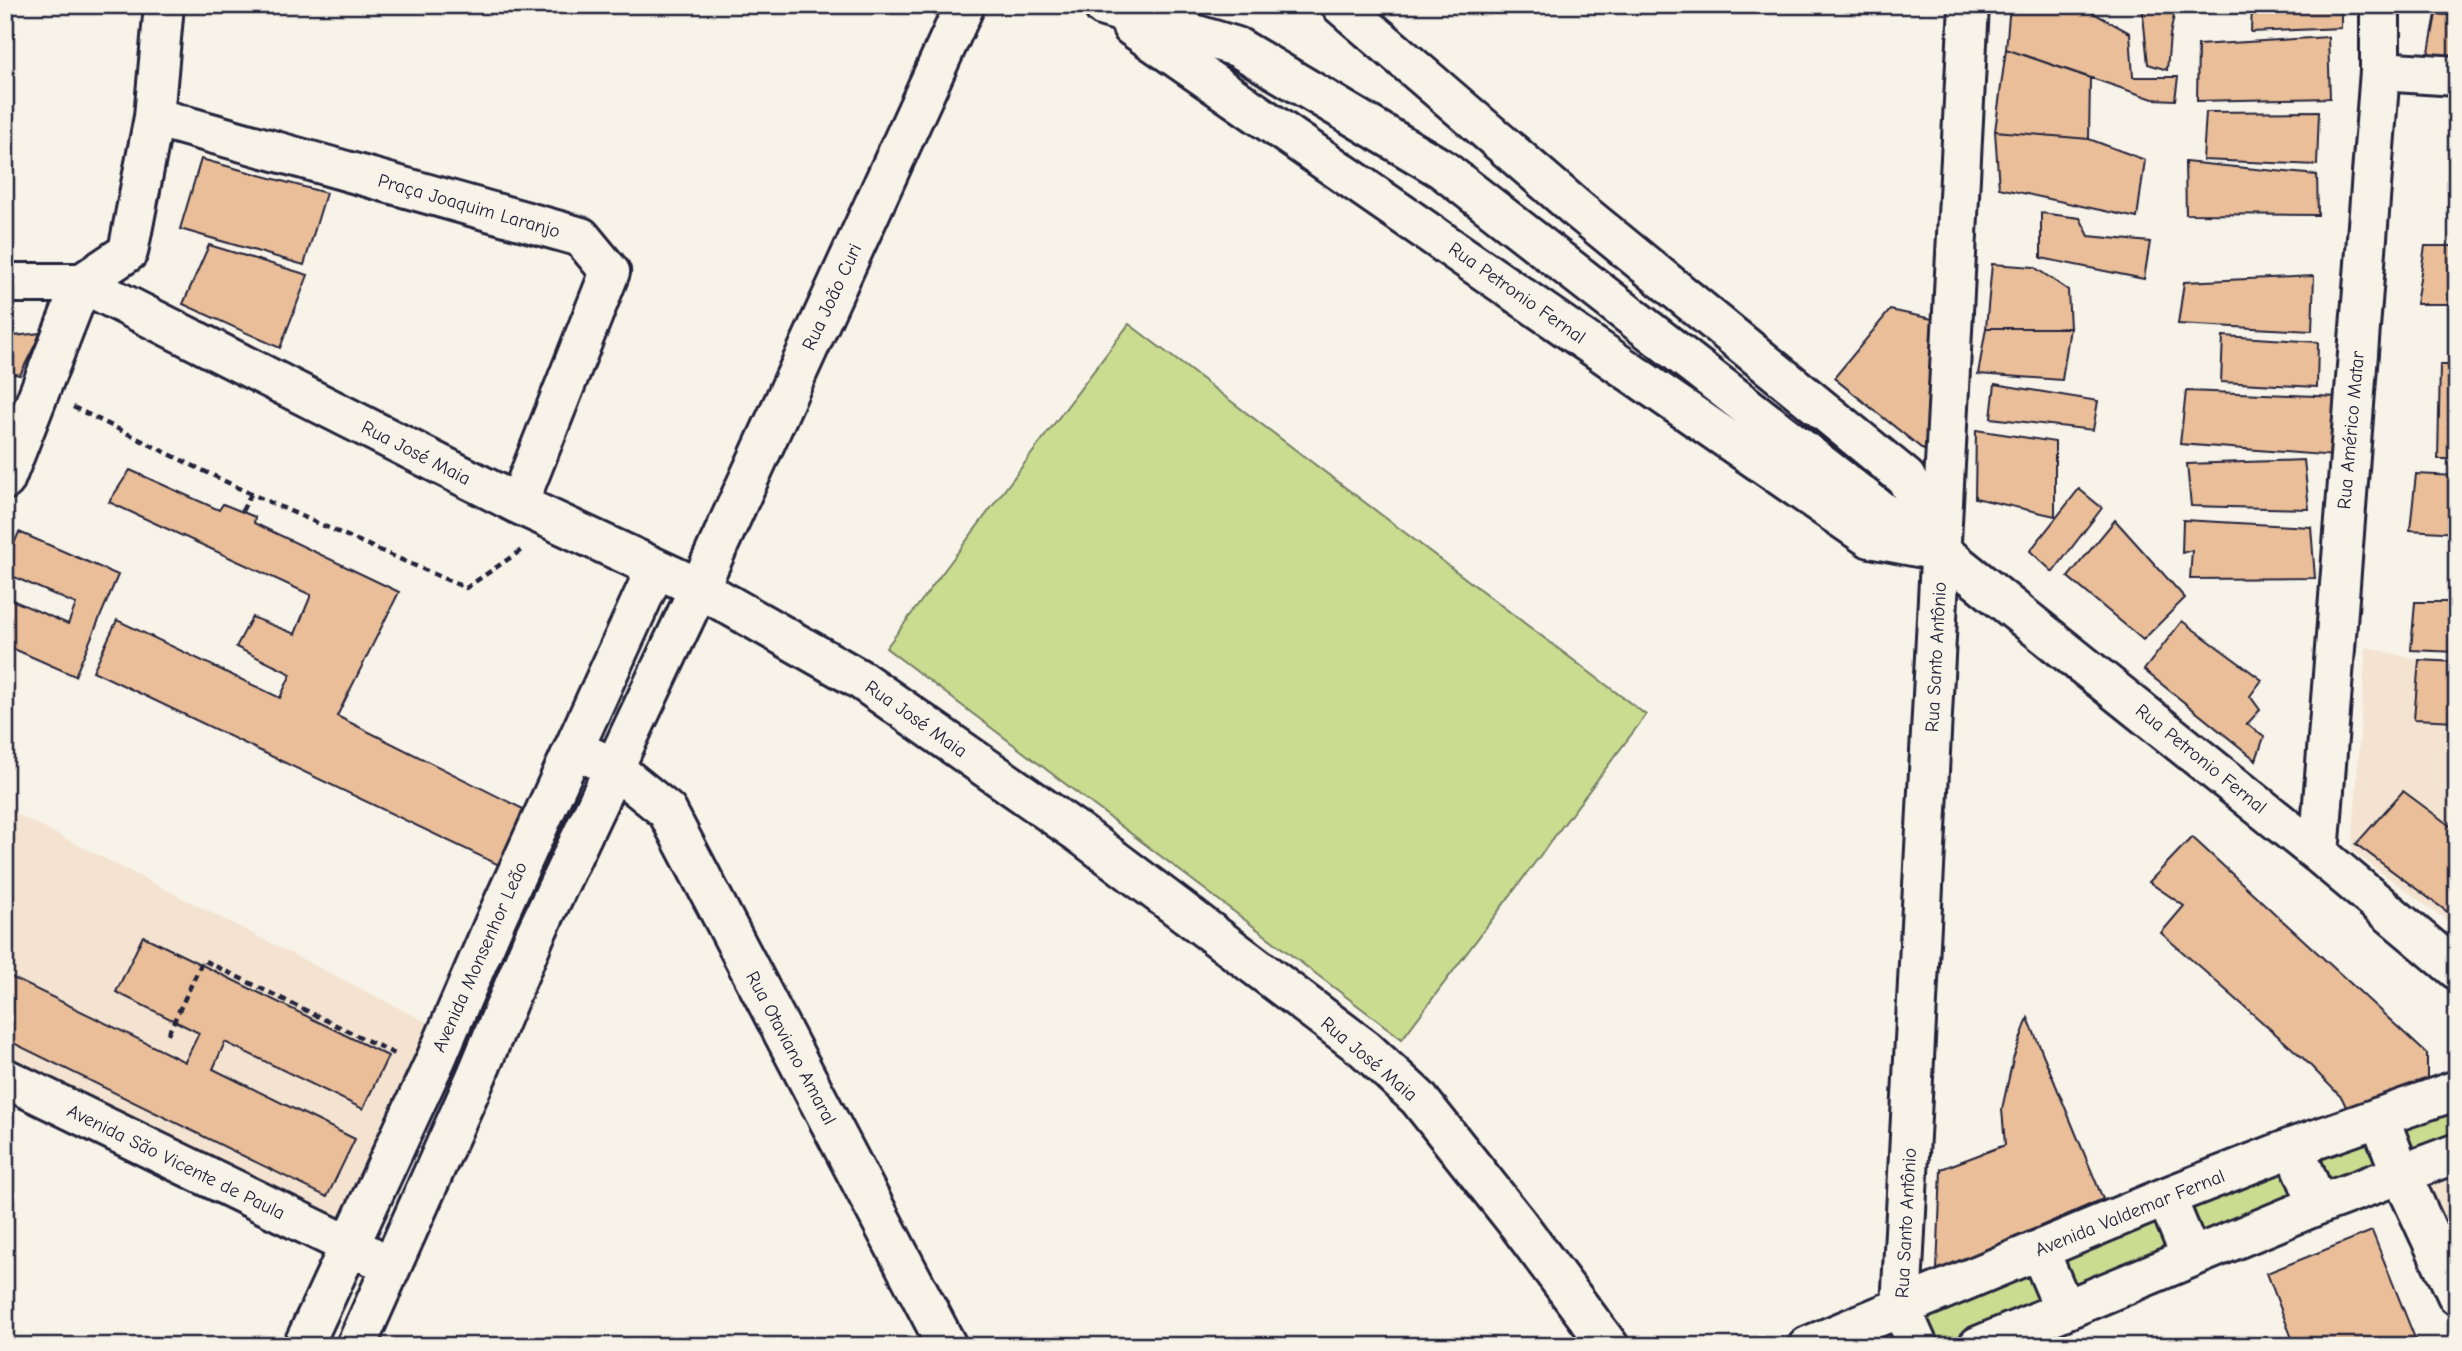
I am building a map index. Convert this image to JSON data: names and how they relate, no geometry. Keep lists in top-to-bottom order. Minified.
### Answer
{"streets":{"street":["Praça Joaquim Laranjo","Rua Petronio Fernal","Rua João Curi","Rua Américo Matar","Rua José Maia","Rua Santo Antônio","Avenida Monsenhor Leão","Rua Otaviano Amaral","Avenida São Vicente de Paula","Avenida Valdemar Fernal"]},"crossings":[["Praça Joaquim Laranjo","Rua José Maia"],["Rua Petronio Fernal","Rua Américo Matar"],["Rua Petronio Fernal","Rua Santo Antônio"],["Rua João Curi","Rua José Maia"],["Rua José Maia","Avenida Monsenhor Leão"],["Rua Santo Antônio","Avenida Valdemar Fernal"],["Avenida Monsenhor Leão","Rua Otaviano Amaral"],["Avenida Monsenhor Leão","Avenida São Vicente de Paula"]]}
